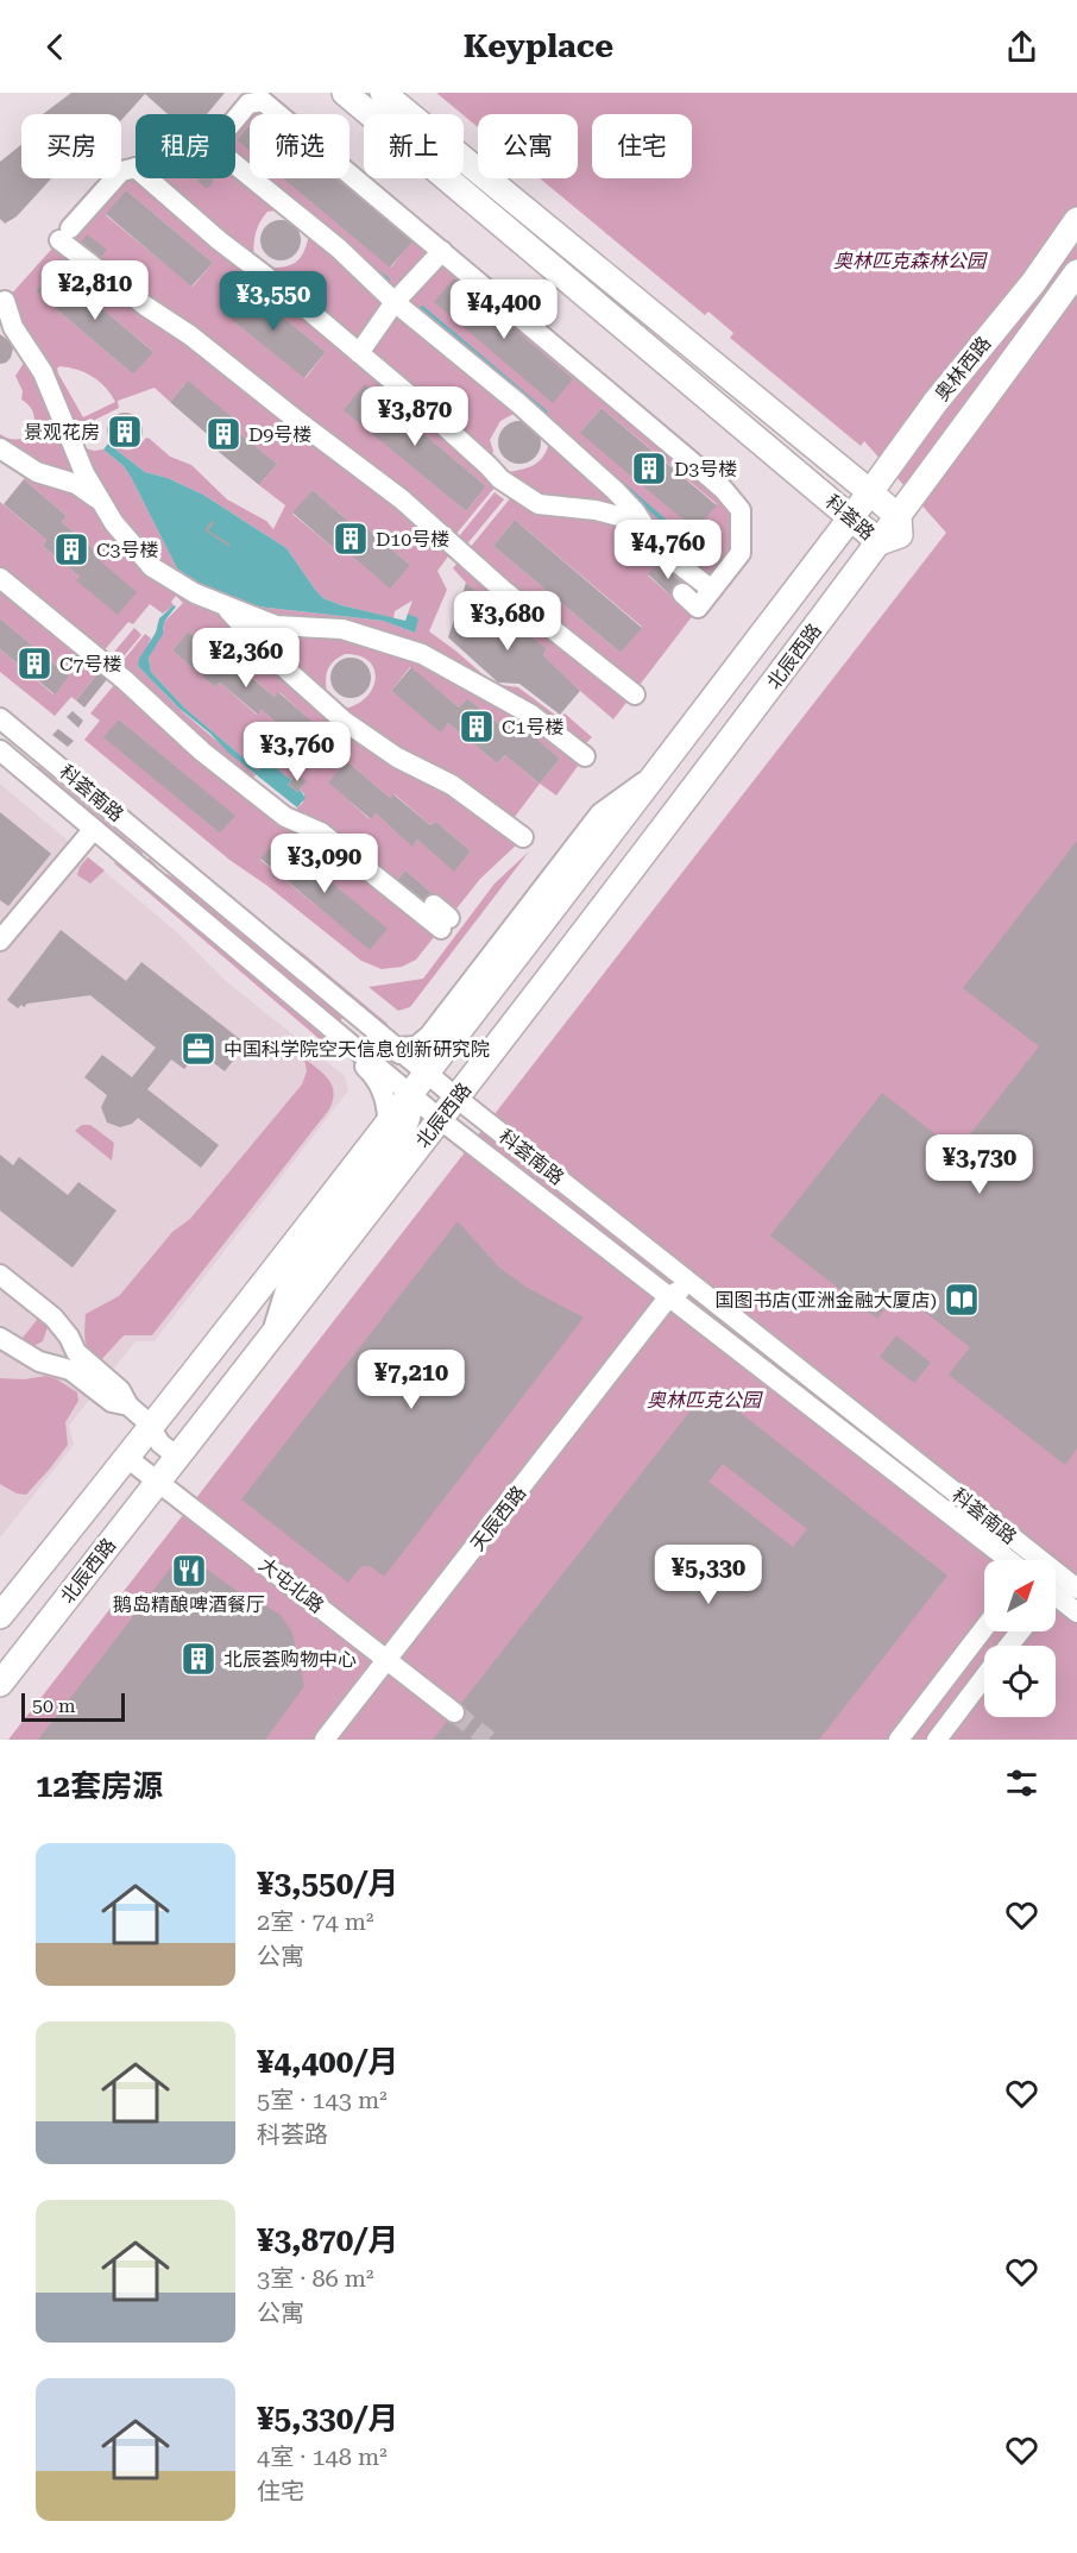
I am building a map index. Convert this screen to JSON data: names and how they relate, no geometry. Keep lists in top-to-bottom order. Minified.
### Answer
{"streets":{"main road":["奥林西路","科荟路","北辰西路"],"street":["科荟南路","天辰西路","大屯北路"]},"crossings":[["奥林西路","科荟路"],["奥林西路","北辰西路"],["科荟路","北辰西路"],["北辰西路","科荟南路"],["北辰西路","大屯北路"],["科荟南路","天辰西路"],["天辰西路","大屯北路"]],"parks":["奥林匹克森林公园","奥林匹克公园"],"places":{"building":["景观花房","D9号楼","D3号楼","D10号楼","C3号楼","C7号楼","C1号楼","北辰荟购物中心"],"office":["中国科学院空天信息创新研究院"],"library":["国图书店(亚洲金融大厦店)"],"restaurant":["鹅岛精酿啤酒餐厅"]},"scale_bar":"50 m","north":"top right","page":{"header":"Keyplace","chip":["买房","租房","筛选","新上","公寓","住宅"],"price":["¥2,810","¥3,550","¥4,400","¥3,870","¥4,760","¥3,680","¥2,360","¥3,760","¥3,090","¥3,730","¥7,210","¥5,330"],"scale":"50 m","heading":"12套房源","list":[{"name":"¥3,550/月","note":"2室 · 74 m² · 公寓"},{"name":"¥4,400/月","note":"5室 · 143 m² · 科荟路"},{"name":"¥3,870/月","note":"3室 · 86 m² · 公寓"},{"name":"¥5,330/月","note":"4室 · 148 m² · 住宅"}]}}
